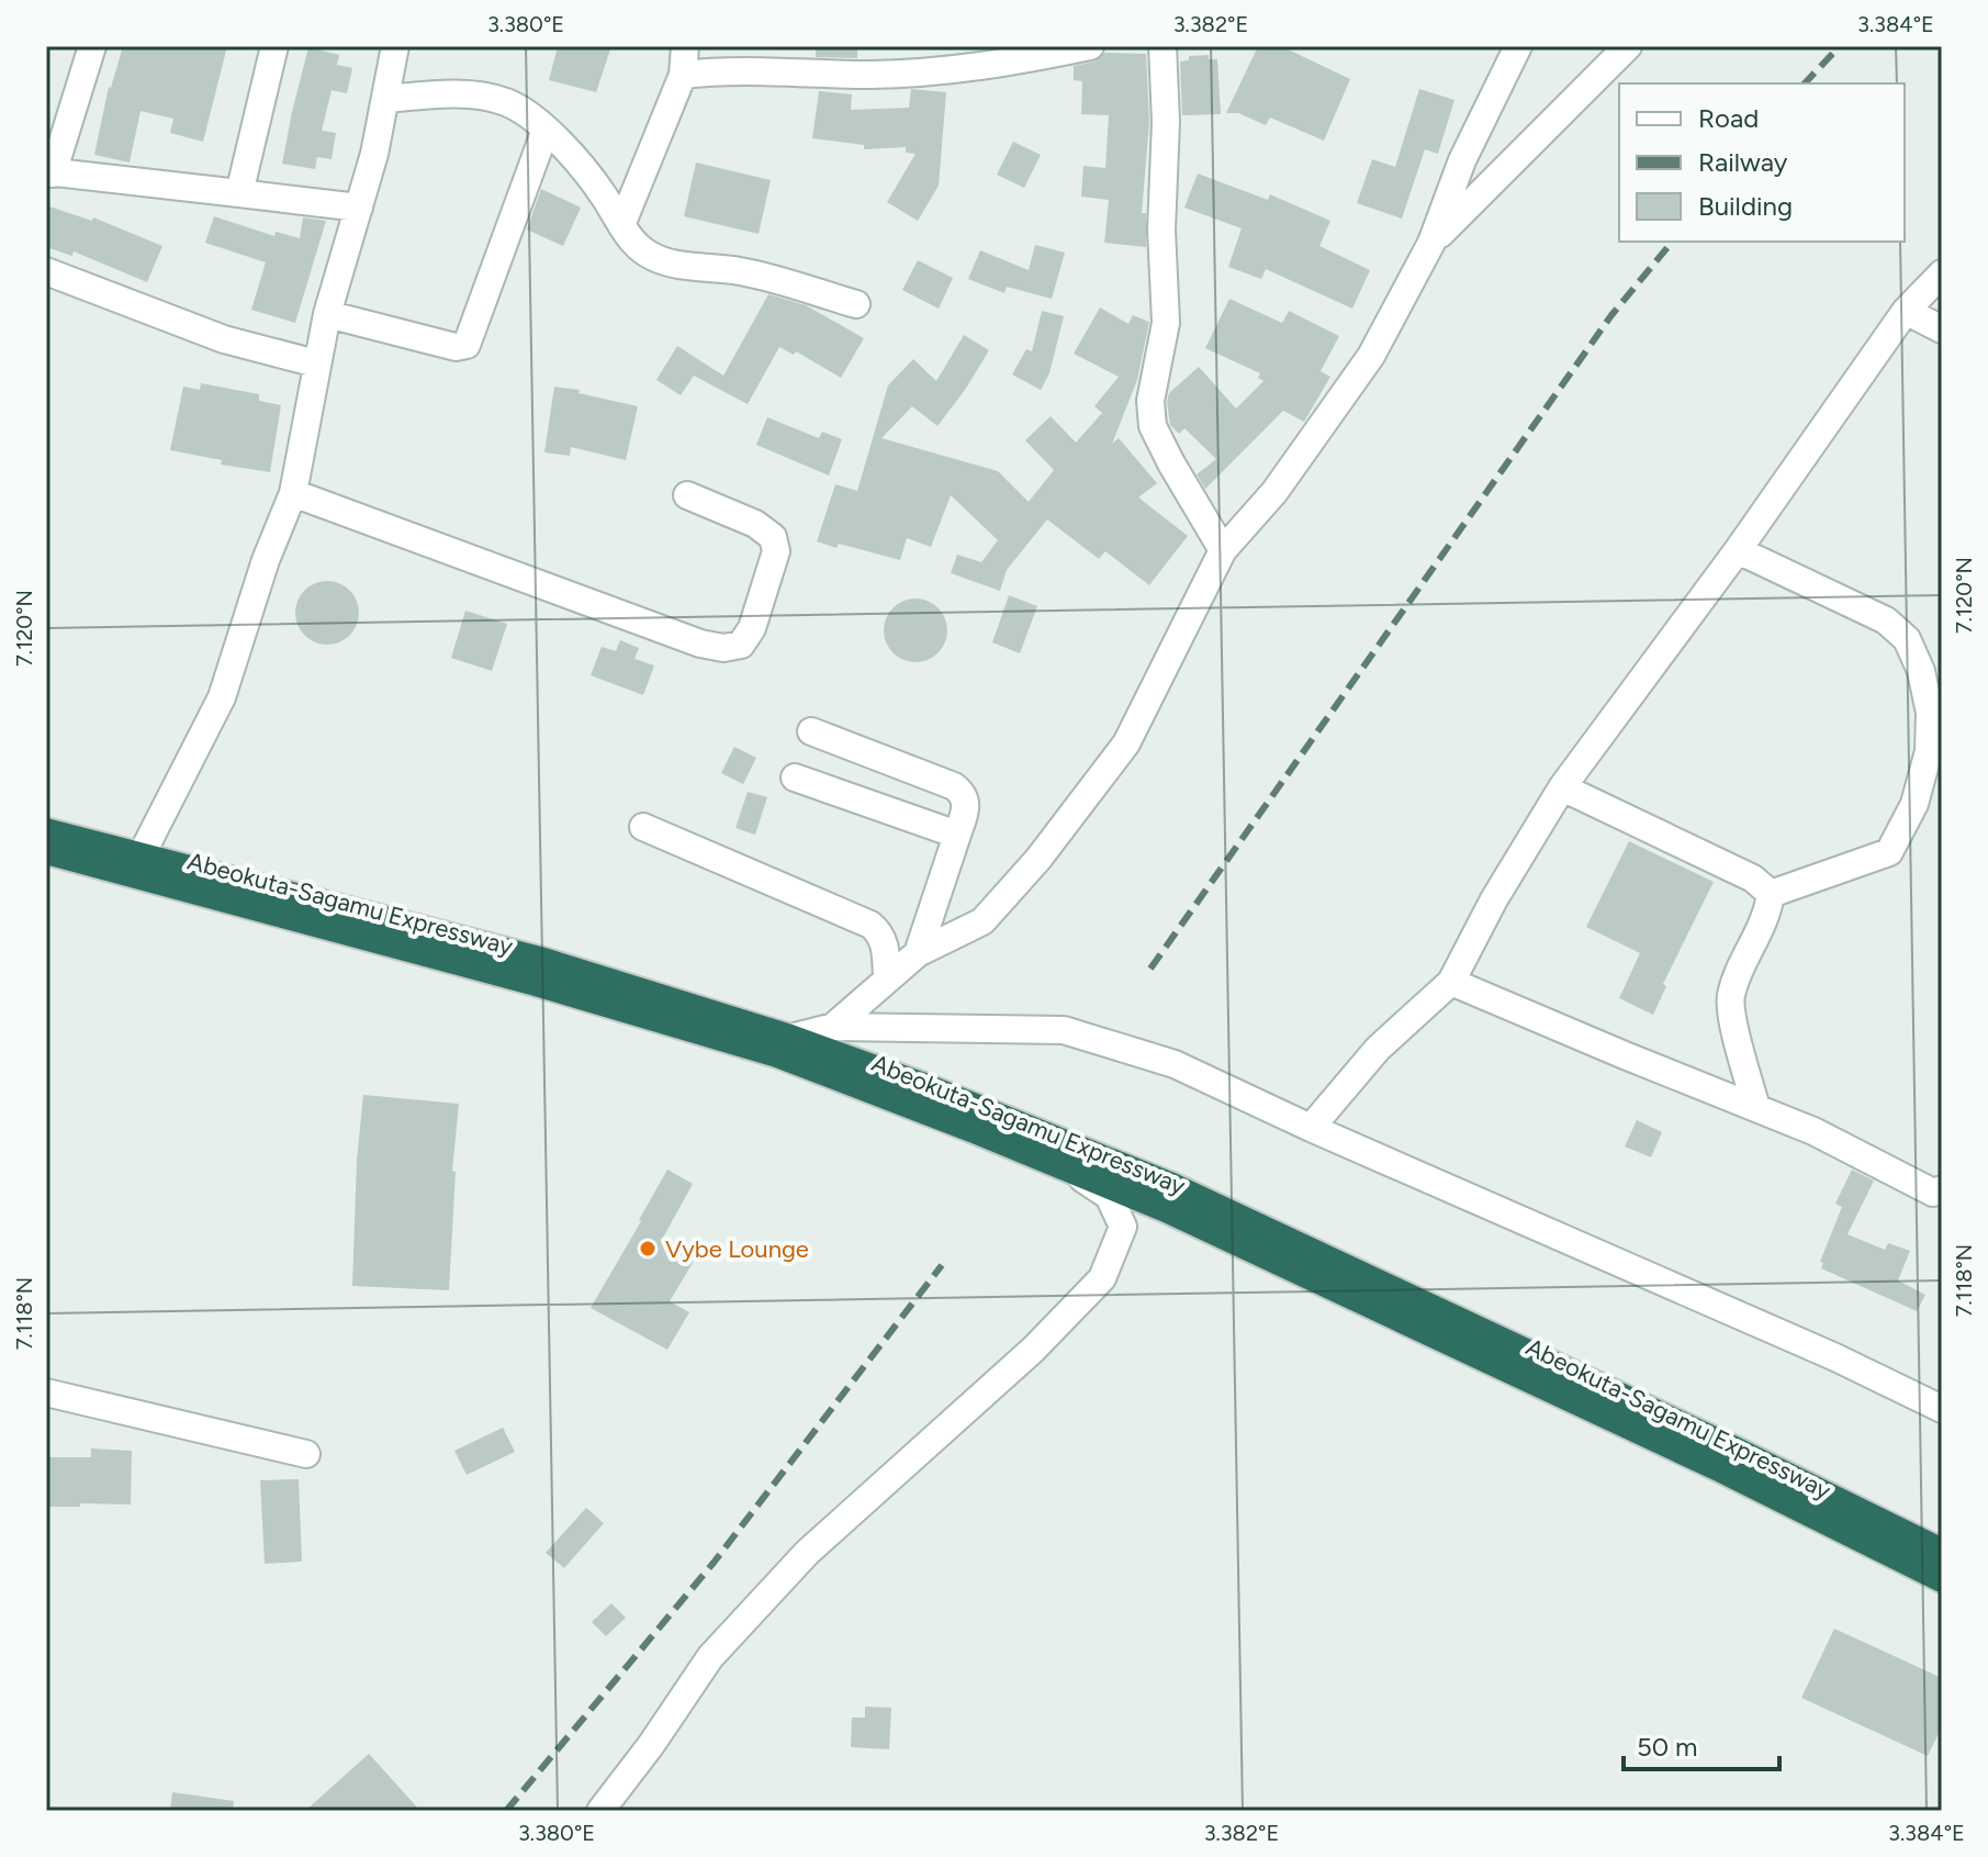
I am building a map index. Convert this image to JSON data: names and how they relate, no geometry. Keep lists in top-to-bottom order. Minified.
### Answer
{"streets":{"highway":["Abeokuta-Sagamu Expressway"]},"places":["Vybe Lounge"],"legend":["Road","Railway","Building"],"scale_bar":"50 m","coordinates":["3.380°E","3.382°E","3.384°E","7.120°N","7.118°N"]}
